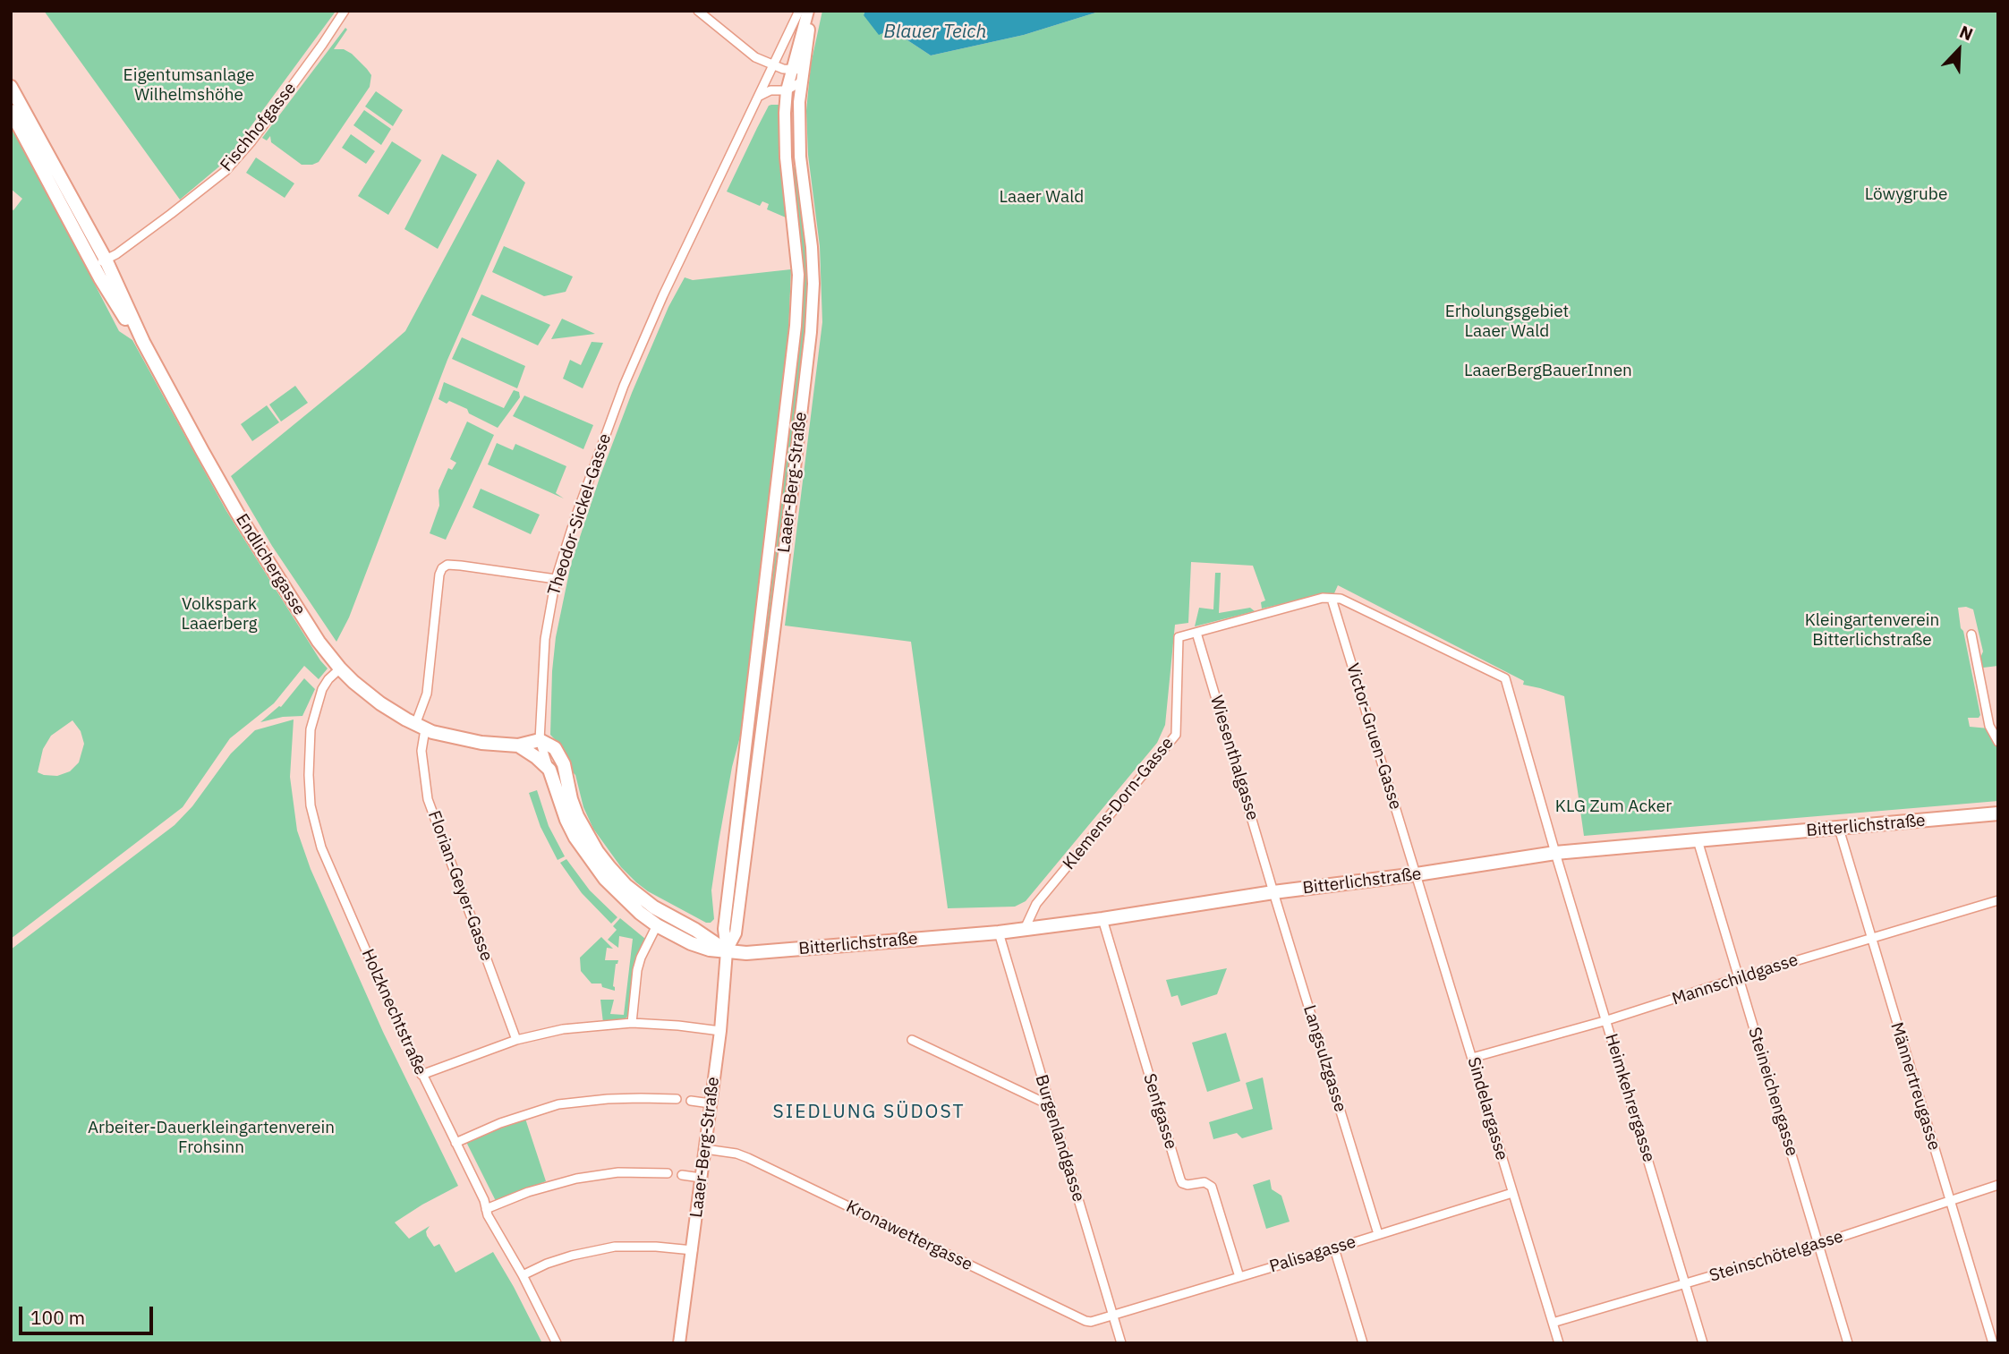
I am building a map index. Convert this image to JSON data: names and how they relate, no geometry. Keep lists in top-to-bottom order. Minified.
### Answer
{"streets":{"main road":["Laaer-Berg-Straße","Endlichergasse","Bitterlichstraße"],"street":["Fischhofgasse","Theodor-Sickel-Gasse","Victor-Gruen-Gasse","Wiesenthalgasse","Klemens-Dorn-Gasse","Florian-Geyer-Gasse","Mannschildgasse","Holzknechtstraße","Langsulzgasse","Männertreugasse","Steineichengasse","Heimkehrergasse","Sindelargasse","Senfgasse","Burgenlandgasse","Kronawettergasse","Palisagasse","Steinschötelgasse"]},"crossings":[["Fischhofgasse","Endlichergasse"],["Laaer-Berg-Straße","Bitterlichstraße"],["Laaer-Berg-Straße","Kronawettergasse"],["Theodor-Sickel-Gasse","Endlichergasse"],["Theodor-Sickel-Gasse","Florian-Geyer-Gasse"],["Endlichergasse","Florian-Geyer-Gasse"],["Endlichergasse","Holzknechtstraße"],["Victor-Gruen-Gasse","Klemens-Dorn-Gasse"],["Victor-Gruen-Gasse","Bitterlichstraße"],["Victor-Gruen-Gasse","Heimkehrergasse"],["Victor-Gruen-Gasse","Sindelargasse"],["Wiesenthalgasse","Klemens-Dorn-Gasse"],["Wiesenthalgasse","Bitterlichstraße"],["Wiesenthalgasse","Langsulzgasse"],["Klemens-Dorn-Gasse","Bitterlichstraße"],["Klemens-Dorn-Gasse","Heimkehrergasse"],["Bitterlichstraße","Langsulzgasse"],["Bitterlichstraße","Männertreugasse"],["Bitterlichstraße","Steineichengasse"],["Bitterlichstraße","Heimkehrergasse"],["Bitterlichstraße","Sindelargasse"],["Bitterlichstraße","Senfgasse"],["Bitterlichstraße","Burgenlandgasse"],["Mannschildgasse","Männertreugasse"],["Mannschildgasse","Steineichengasse"],["Mannschildgasse","Heimkehrergasse"],["Mannschildgasse","Sindelargasse"],["Langsulzgasse","Palisagasse"],["Männertreugasse","Steinschötelgasse"],["Steineichengasse","Steinschötelgasse"],["Heimkehrergasse","Steinschötelgasse"],["Sindelargasse","Palisagasse"],["Sindelargasse","Steinschötelgasse"],["Senfgasse","Palisagasse"],["Burgenlandgasse","Kronawettergasse"],["Burgenlandgasse","Palisagasse"],["Kronawettergasse","Palisagasse"]],"districts":["SIEDLUNG SÜDOST"],"water":["Blauer Teich"],"parks":["Eigentumsanlage Wilhelmshöhe","Löwygrube","Laaer Wald","Erholungsgebiet Laaer Wald","LaaerBergBauerInnen","Volkspark Laaerberg","Kleingartenverein Bitterlichstraße","KLG Zum Acker","Arbeiter-Dauerkleingartenverein Frohsinn"],"scale_bar":"100 m","north":"top right"}
